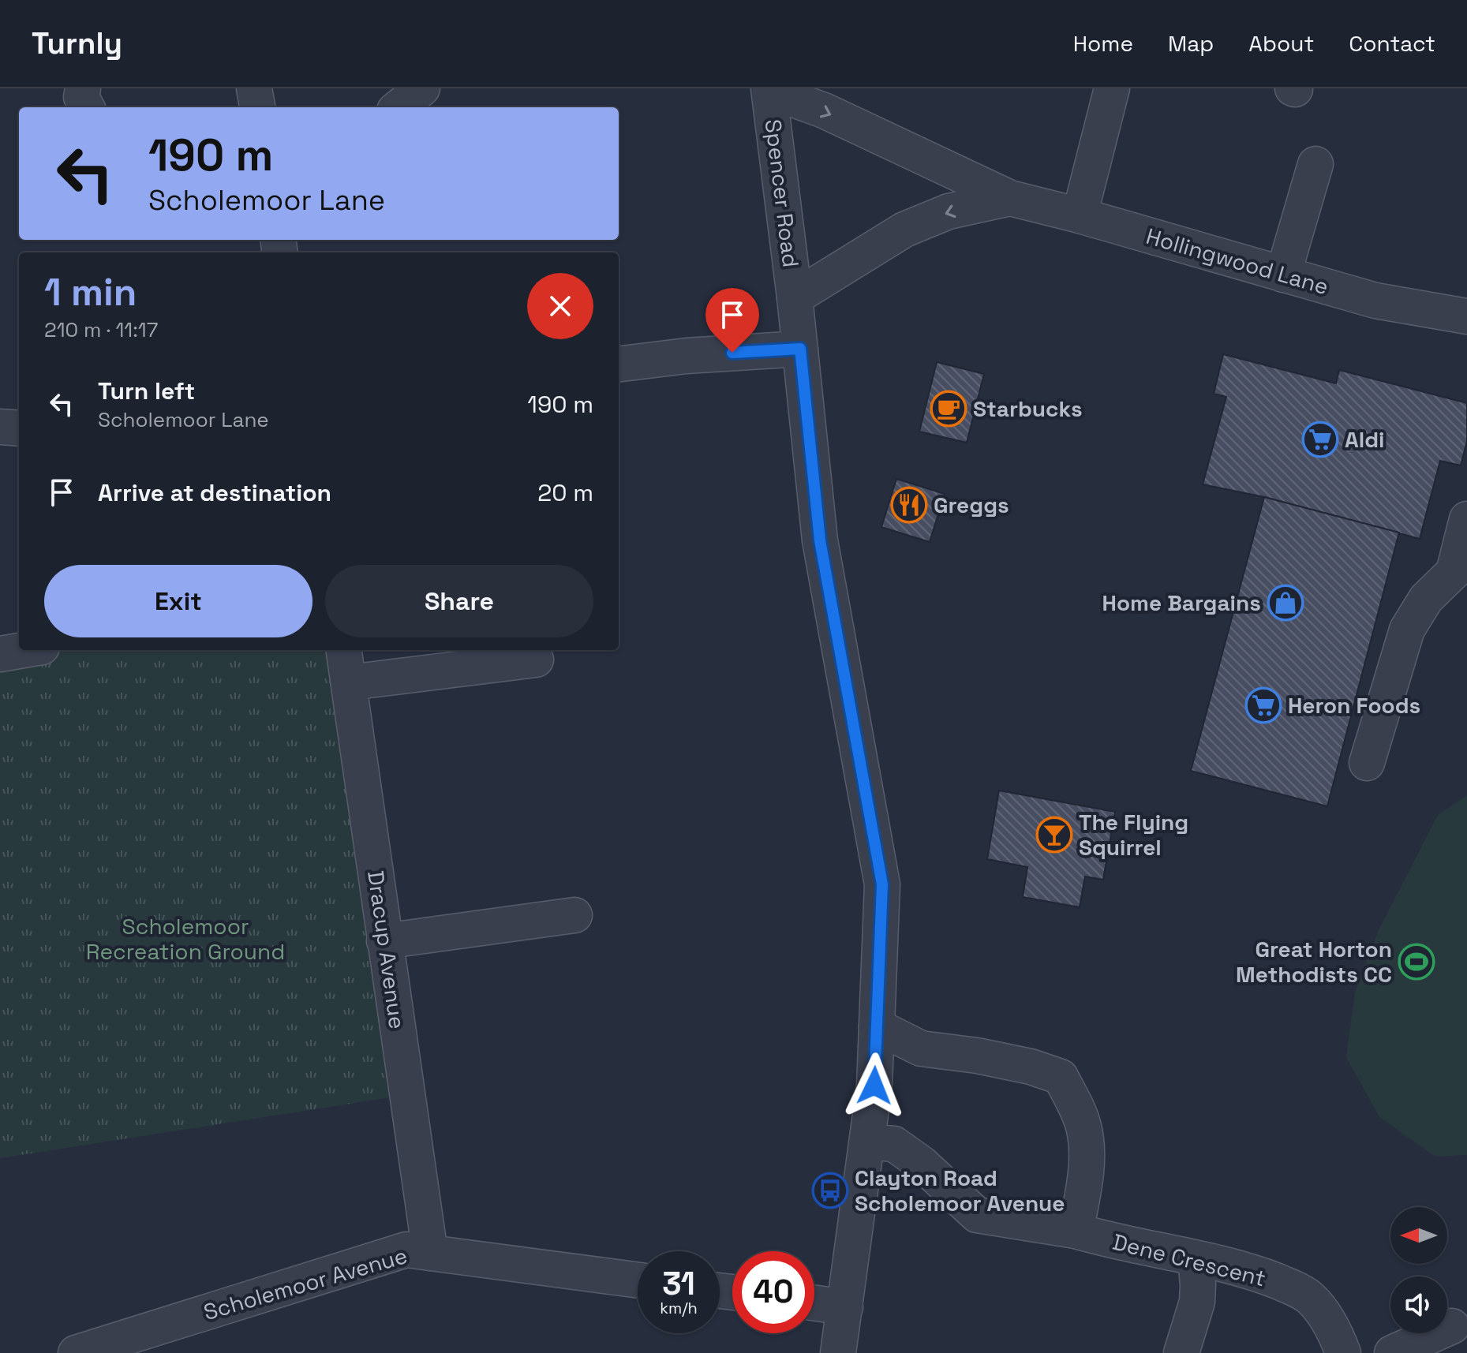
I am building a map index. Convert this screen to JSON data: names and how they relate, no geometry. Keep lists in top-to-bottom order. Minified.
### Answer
{"streets":{"street":["Spencer Road","Hollingwood Lane","Dracup Avenue","Dene Crescent","Scholemoor Avenue"]},"crossings":[["Spencer Road","Hollingwood Lane"],["Spencer Road","Dene Crescent"],["Dracup Avenue","Scholemoor Avenue"]],"parks":["Scholemoor Recreation Ground"],"places":{"cafe":["Starbucks"],"supermarket":["Aldi","Heron Foods"],"restaurant":["Greggs"],"shop":["Home Bargains"],"bar":["The Flying Squirrel"],"sports":["Great Horton Methodists CC"],"bus stop":["Clayton Road Scholemoor Avenue"]},"north":"left","page":{"header":"Turnly","nav":["Home","Map","About","Contact"],"turn":["190 m","Scholemoor Lane"],"heading":["1 min","210 m · 11:17"],"list":[{"name":"Turn left","note":"Scholemoor Lane","value":"190 m"},{"name":"Arrive at destination","value":"20 m"}],"buttons":["Exit","Share"],"speed":"31 km/h","limit":"40"}}
